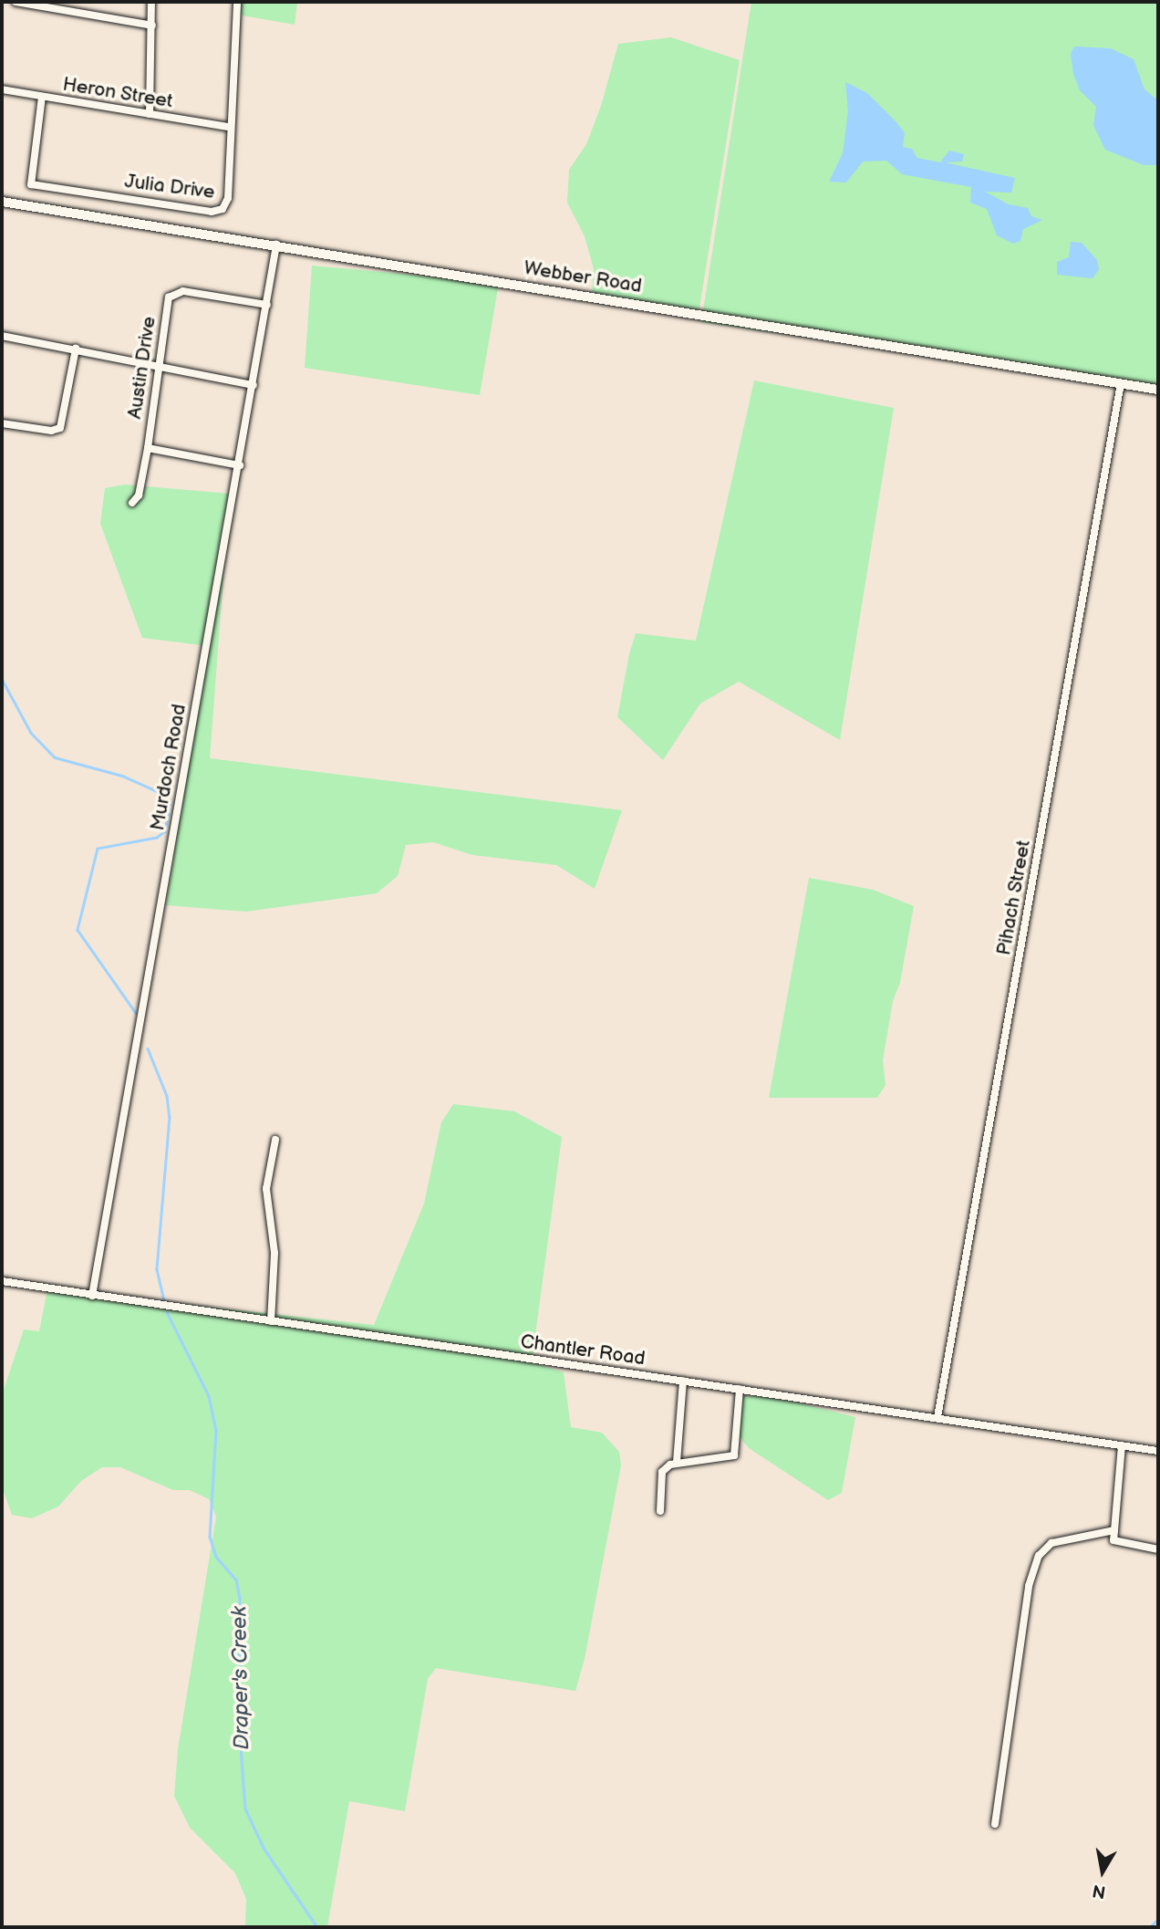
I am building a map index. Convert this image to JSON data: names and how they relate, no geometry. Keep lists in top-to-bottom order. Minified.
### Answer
{"streets":{"main road":["Webber Road"],"street":["Heron Street","Julia Drive","Austin Drive","Murdoch Road","Pihach Street","Chantler Road"]},"crossings":[["Heron Street","Julia Drive"],["Webber Road","Murdoch Road"],["Webber Road","Pihach Street"],["Austin Drive","Murdoch Road"],["Murdoch Road","Chantler Road"],["Pihach Street","Chantler Road"]],"water":["Draper's Creek"],"north":"bottom"}
